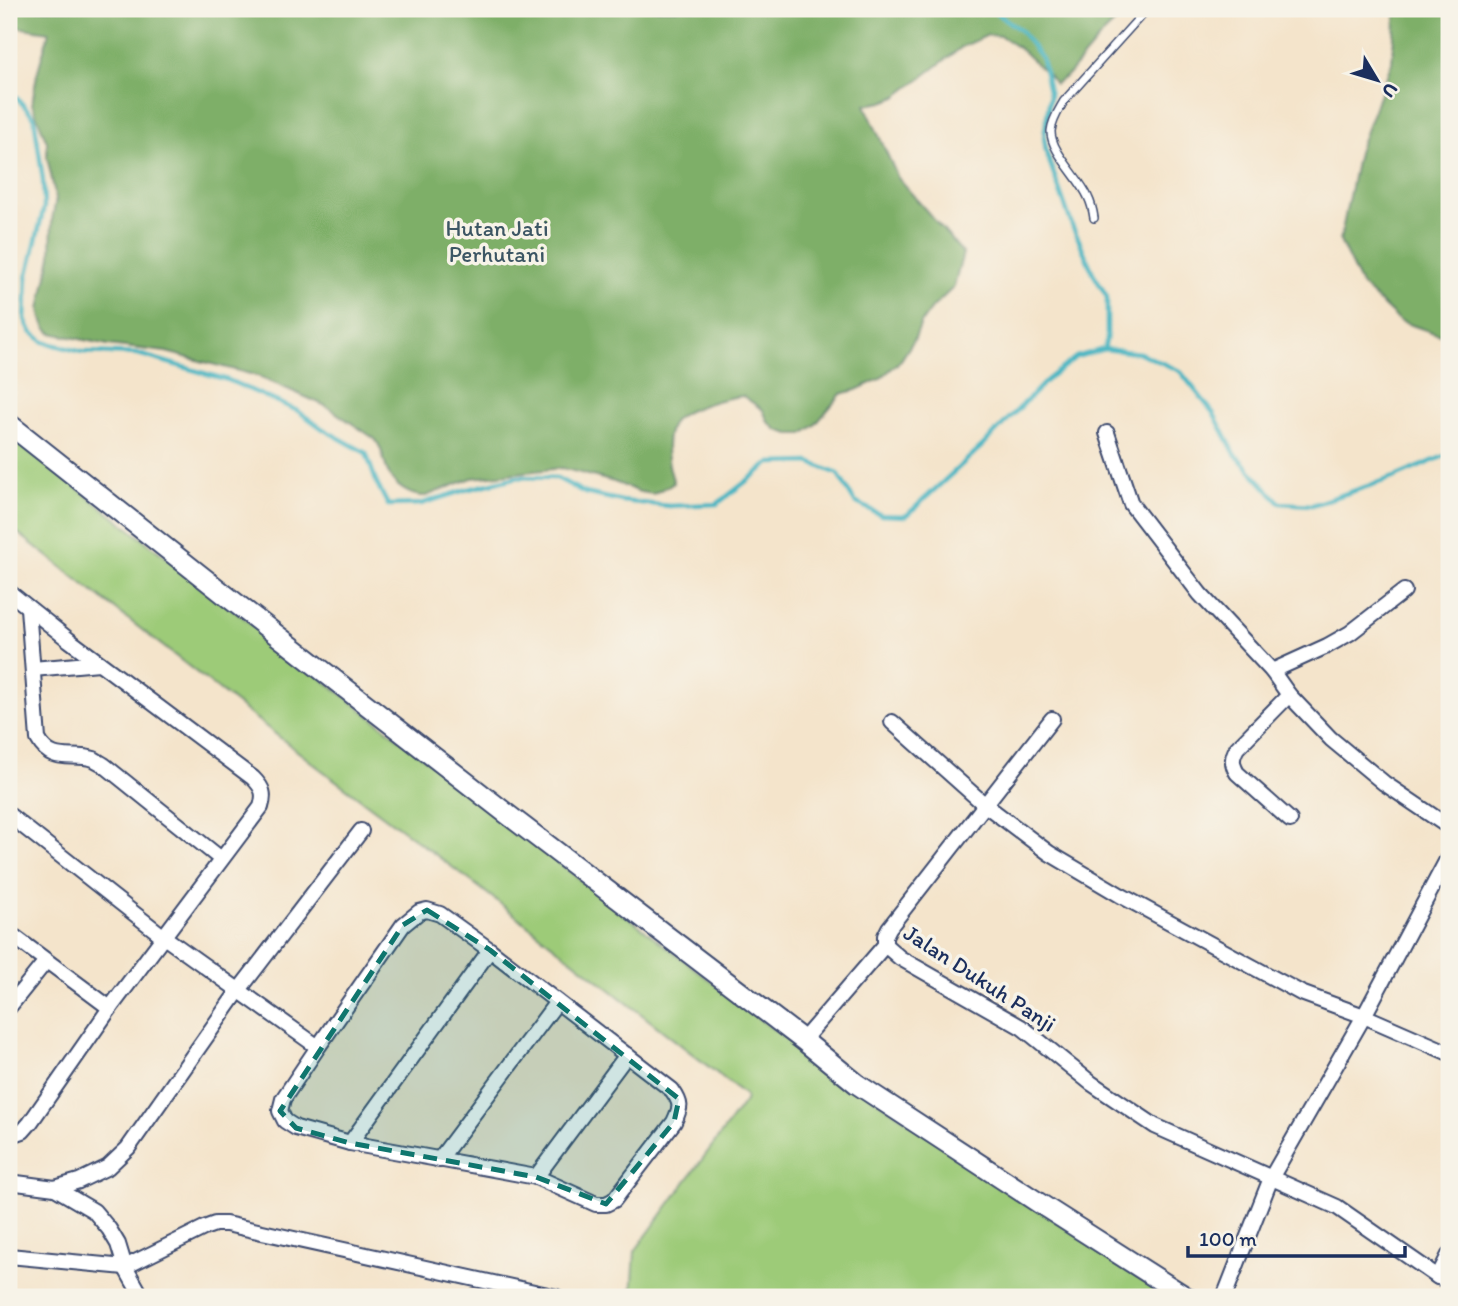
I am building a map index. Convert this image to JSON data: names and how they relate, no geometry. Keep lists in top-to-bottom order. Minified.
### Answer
{"streets":{"street":["Jalan Dukuh Panji"]},"parks":["Hutan Jati Perhutani"],"scale_bar":"100 m","north":"bottom right"}
